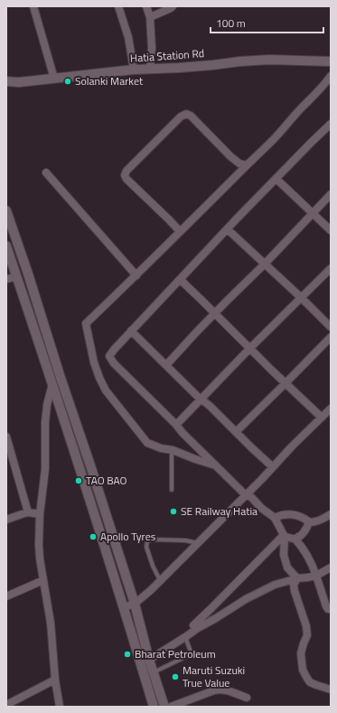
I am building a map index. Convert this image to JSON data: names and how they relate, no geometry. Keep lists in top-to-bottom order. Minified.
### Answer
{"streets":{"main road":["Hatia Station Rd"]},"places":["Solanki Market","TAO BAO","SE Railway Hatia","Apollo Tyres","Bharat Petroleum","Maruti Suzuki True Value"],"scale_bar":"100 m"}
